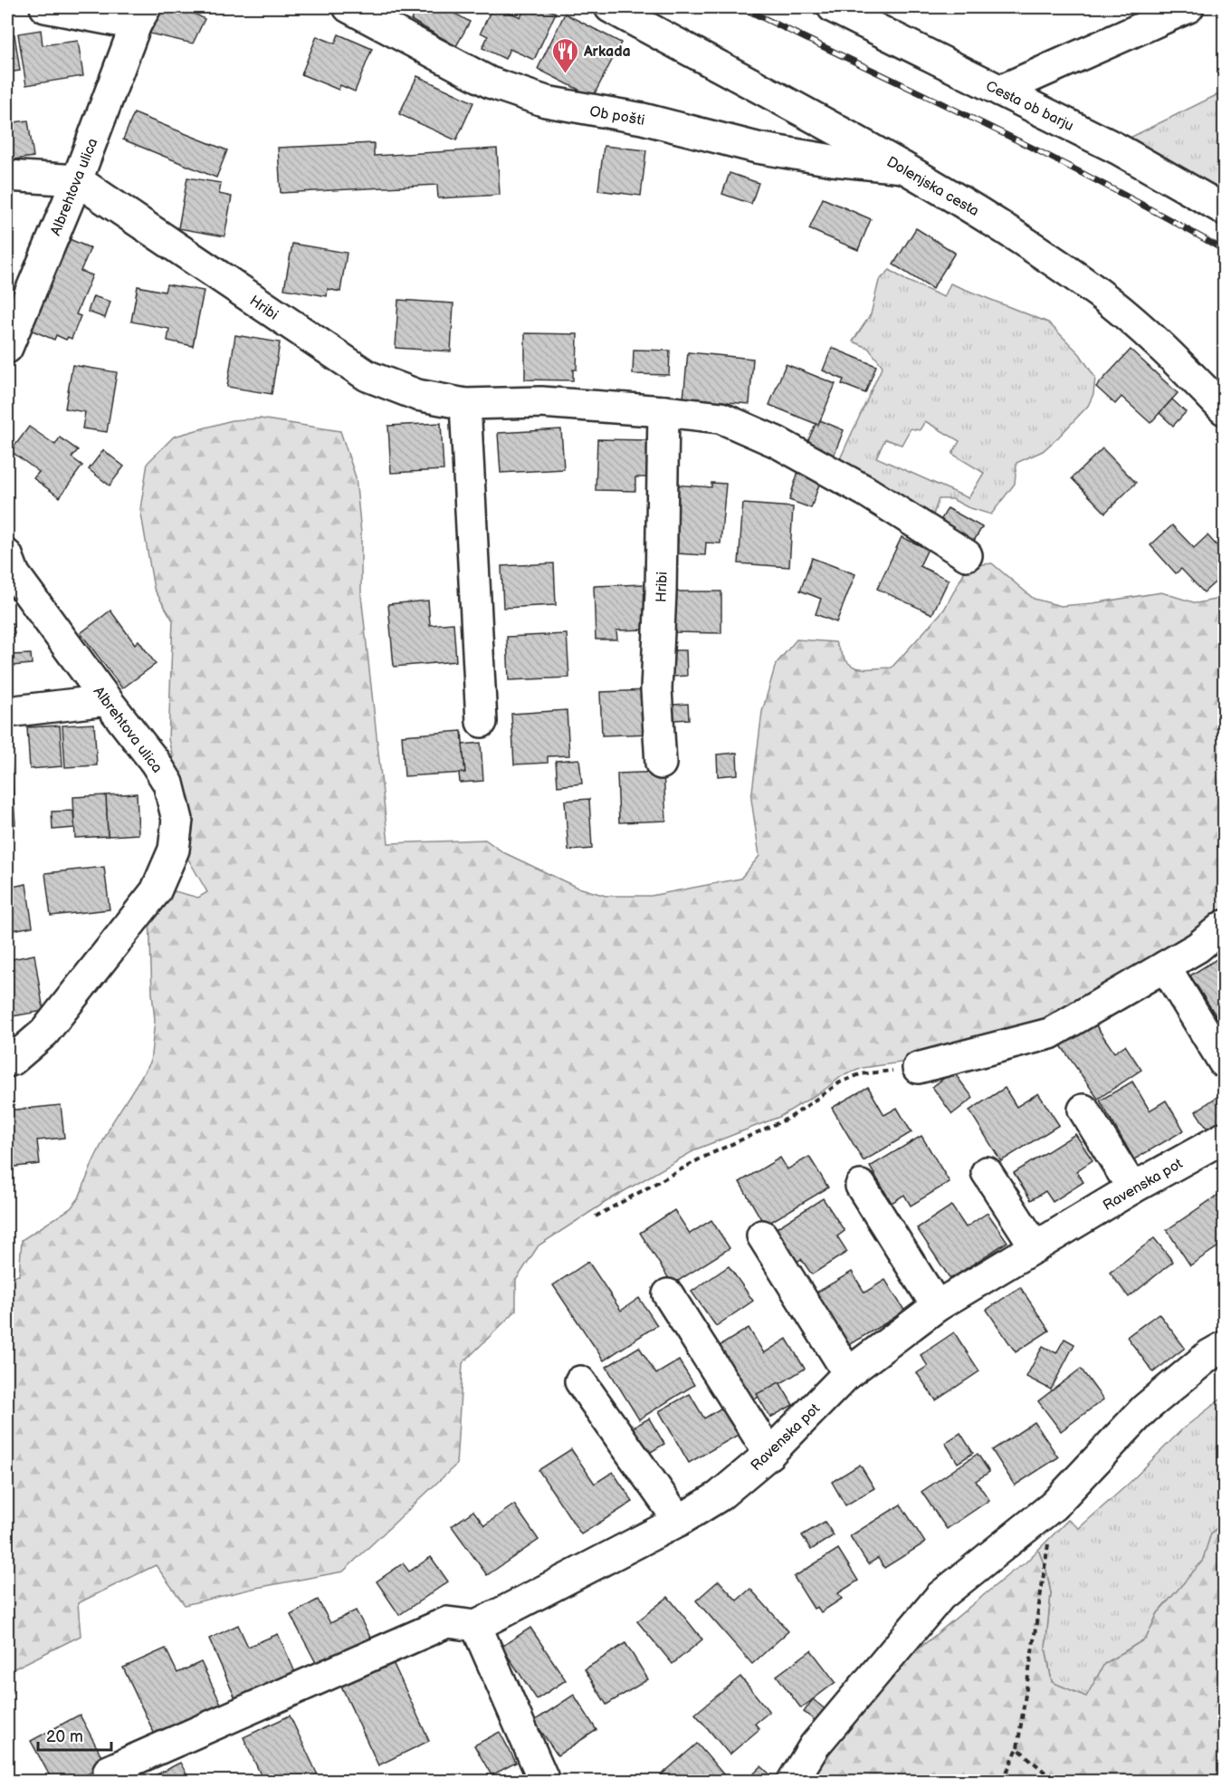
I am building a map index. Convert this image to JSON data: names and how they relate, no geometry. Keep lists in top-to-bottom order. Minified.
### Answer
{"streets":{"street":["Cesta ob barju","Ob pošti","Dolenjska cesta","Albrehtova ulica","Hribi","Ravenska pot"]},"crossings":[["Ob pošti","Dolenjska cesta"],["Albrehtova ulica","Hribi"]],"places":{"restaurant":["Arkada"]},"scale_bar":"20 m"}
